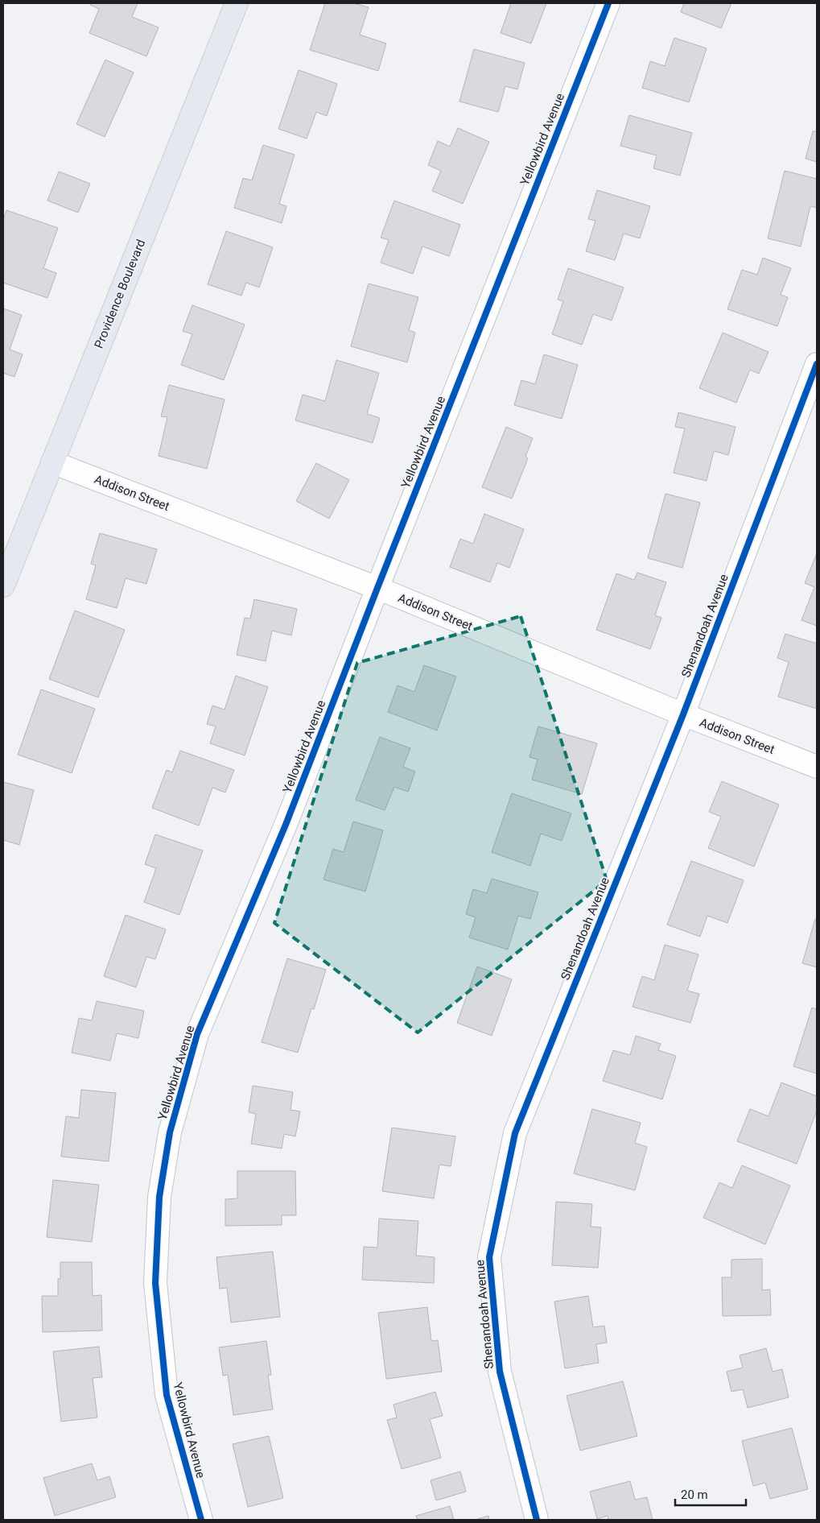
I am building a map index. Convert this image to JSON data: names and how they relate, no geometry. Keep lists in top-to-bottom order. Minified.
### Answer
{"streets":{"main road":["Providence Boulevard"],"street":["Yellowbird Avenue","Addison Street","Shenandoah Avenue"]},"crossings":[["Yellowbird Avenue","Addison Street"],["Providence Boulevard","Addison Street"],["Addison Street","Shenandoah Avenue"]],"scale_bar":"20 m"}
